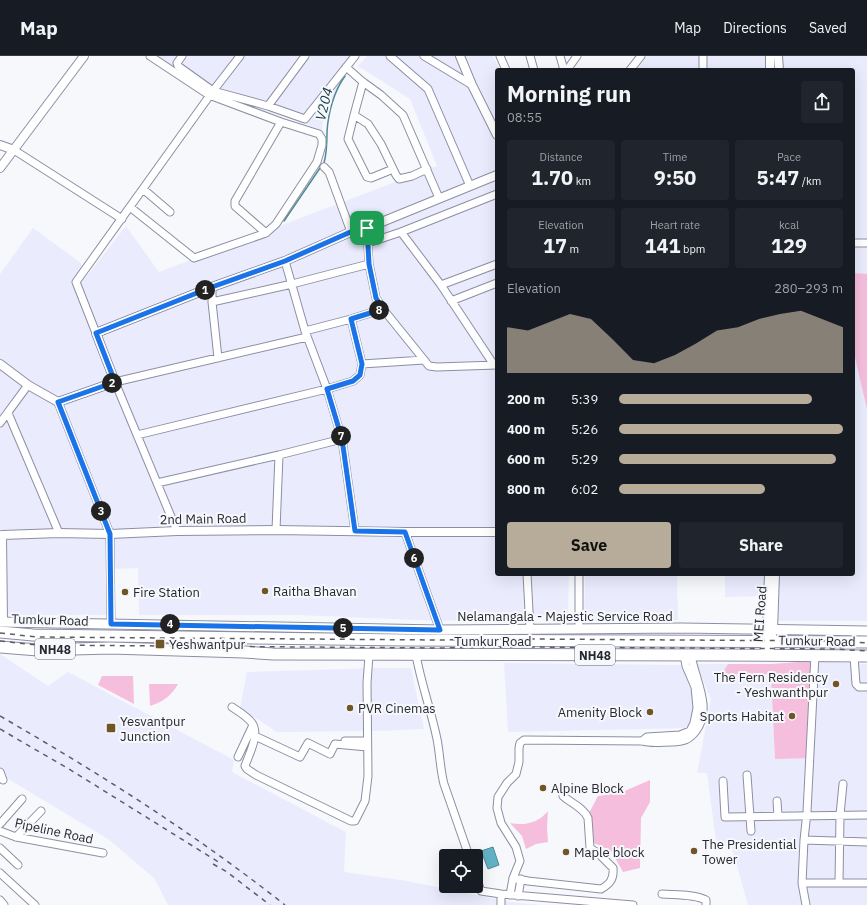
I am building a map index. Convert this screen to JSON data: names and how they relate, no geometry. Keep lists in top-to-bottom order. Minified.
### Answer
{"streets":{"highway":["Tumkur Road","NH48"],"main road":["Nelamangala - Majestic Service Road"],"street":["2nd Main Road","MEI Road","Pipeline Road"]},"crossings":[["MEI Road","Nelamangala - Majestic Service Road"],["MEI Road","Tumkur Road"],["Nelamangala - Majestic Service Road","Tumkur Road"]],"water":["V204"],"places":{"other":["Raitha Bhavan","Fire Station","The Fern Residency - Yeshwanthpur","PVR Cinemas","Amenity Block","Sports Habitat","Alpine Block","The Presidential Tower","Maple block"],"transit":["Yeshwantpur","Yesvantpur Junction"]},"page":{"header":"Map","nav":["Map","Directions","Saved"],"heading":["Morning run","08:55"],"stats":[["Distance","1.70 km"],["Time","9:50"],["Pace","5:47 /km"],["Elevation","17 m"],["Heart rate","141 bpm"],["kcal","129"]],"chart":["Elevation","280–293 m"],"pins":["1","8","2","7","3","6","4","5"],"list":[{"name":"200 m","note":"5:39"},{"name":"400 m","note":"5:26"},{"name":"600 m","note":"5:29"},{"name":"800 m","note":"6:02"}],"buttons":["Save","Share"]}}
